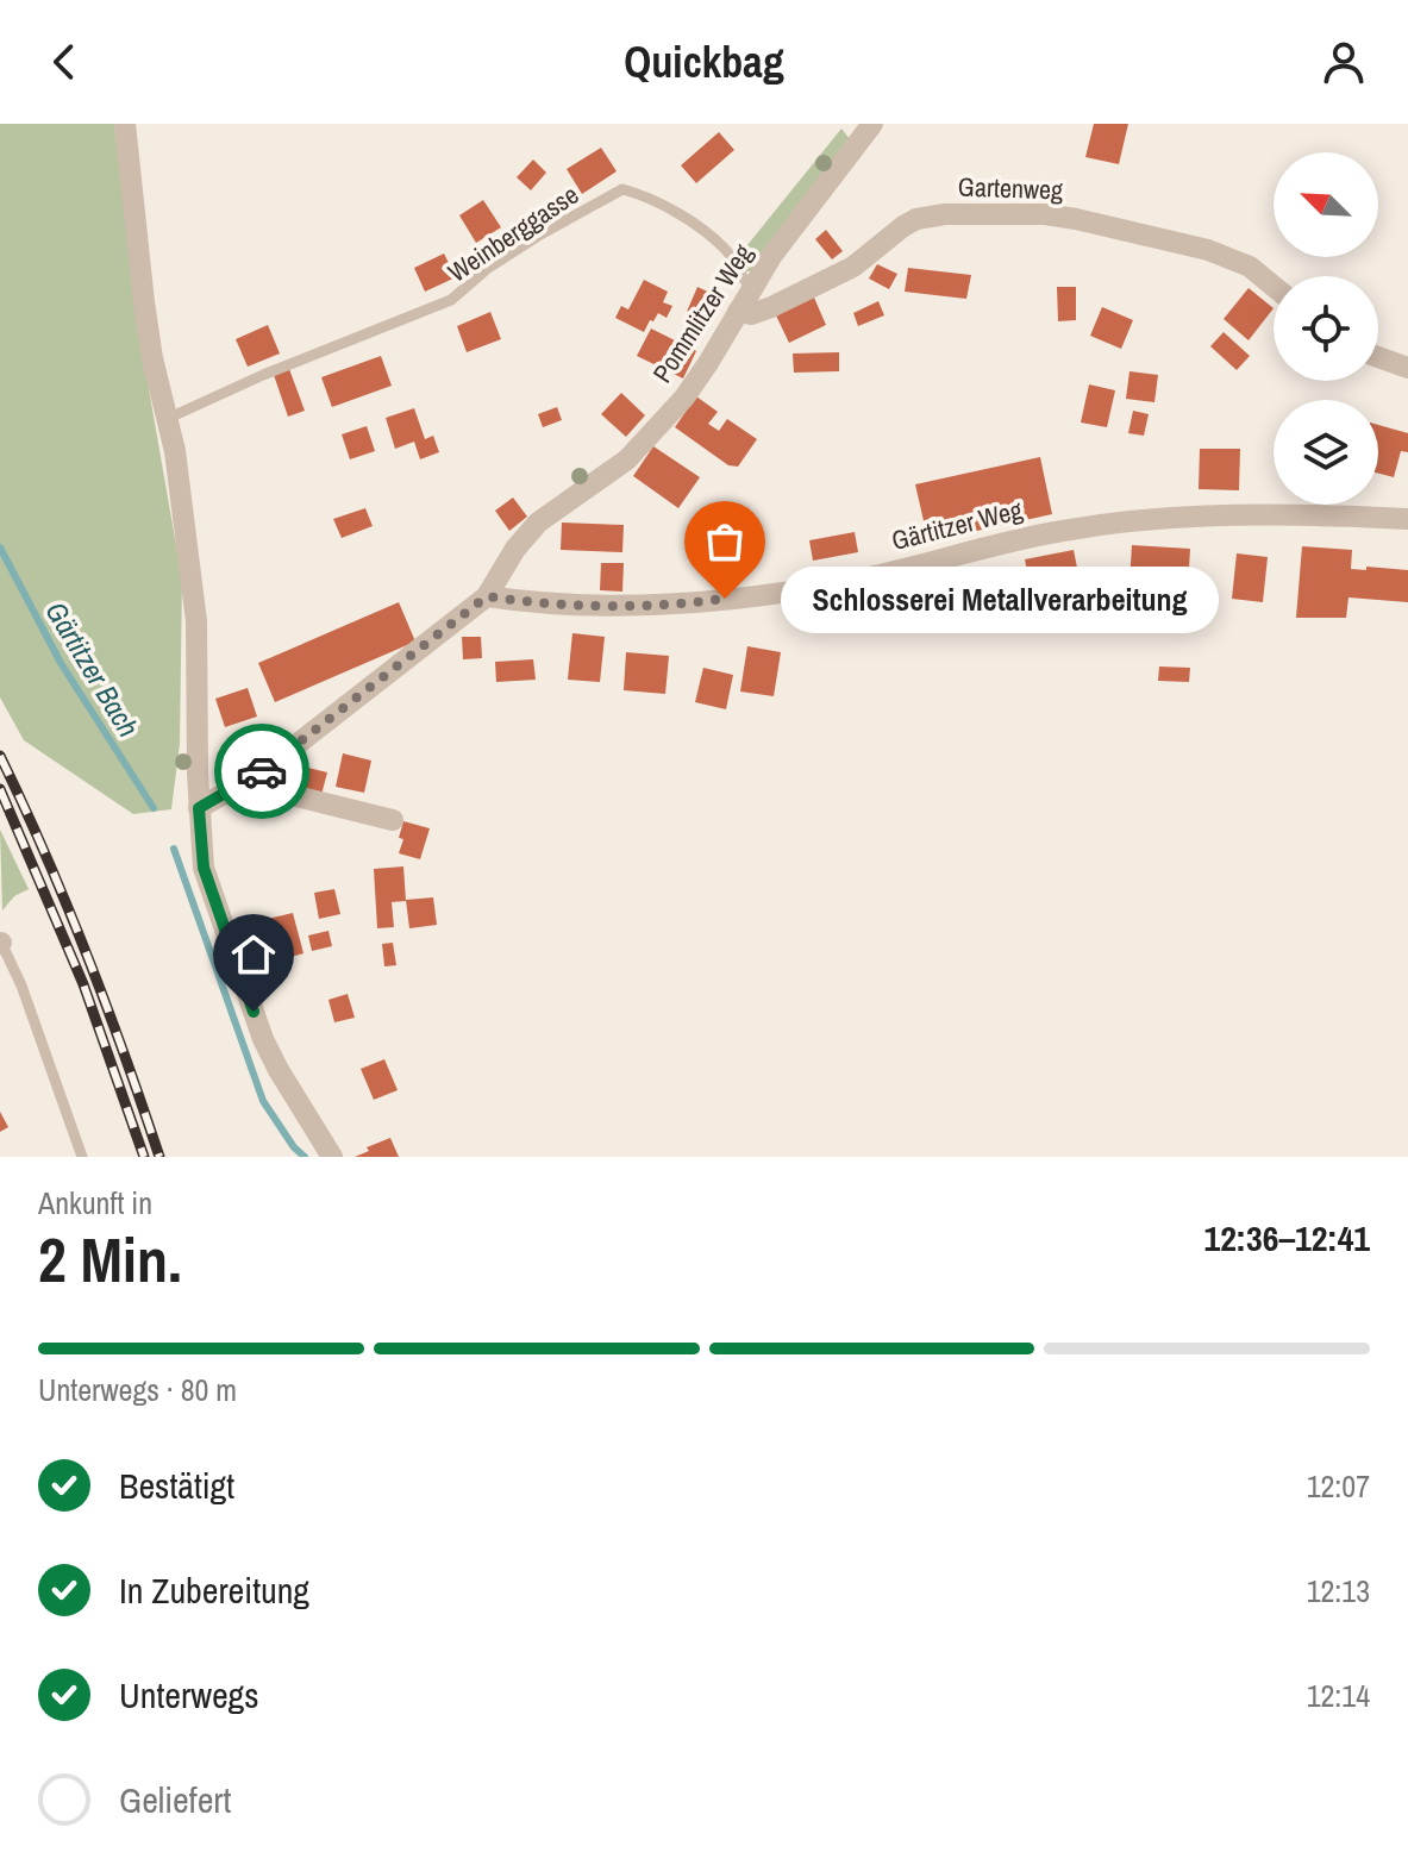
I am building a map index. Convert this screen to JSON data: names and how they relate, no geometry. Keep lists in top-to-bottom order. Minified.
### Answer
{"streets":{"street":["Gartenweg","Pommlitzer Weg","Gärtitzer Weg"],"lane":["Weinberggasse"]},"crossings":[["Gartenweg","Pommlitzer Weg"],["Weinberggasse","Pommlitzer Weg"],["Pommlitzer Weg","Gärtitzer Weg"]],"water":["Gärtitzer Bach"],"places":["Schlosserei Metallverarbeitung"],"north":"top left","page":{"header":"Quickbag","bubble":"Schlosserei Metallverarbeitung","heading":["2 Min.","Ankunft in","12:36–12:41"],"bar":"Unterwegs · 80 m","list":[["Bestätigt","12:07"],["In Zubereitung","12:13"],["Unterwegs","12:14"],"Geliefert"]}}
